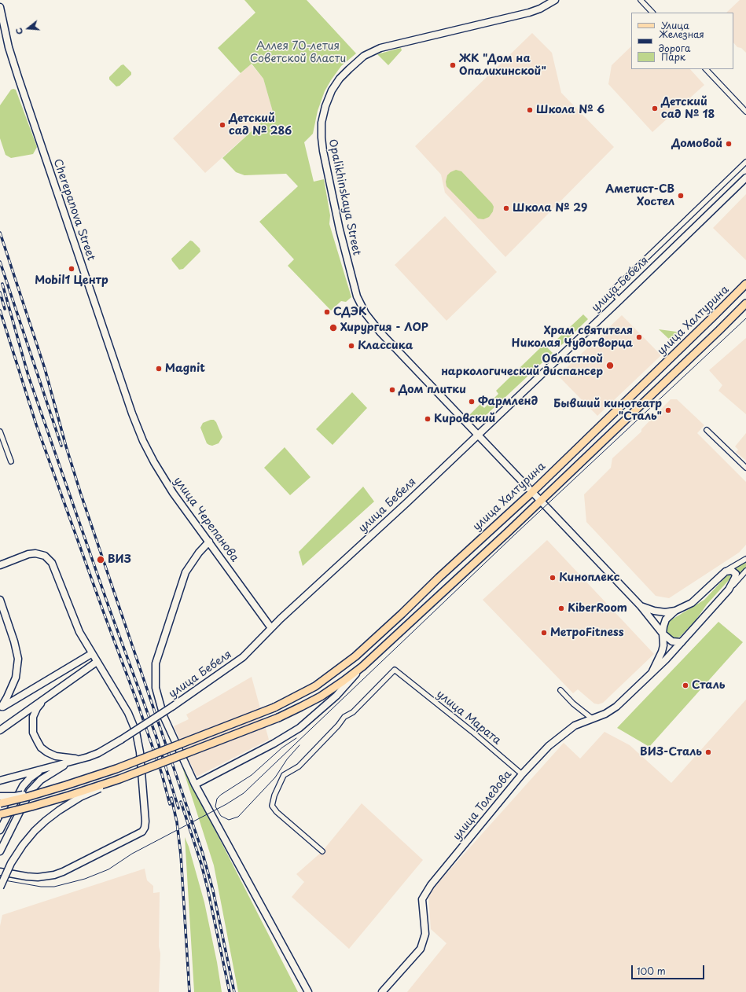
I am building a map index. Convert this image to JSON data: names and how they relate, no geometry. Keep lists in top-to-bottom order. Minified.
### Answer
{"streets":{"main road":["Opalikhinskaya Street","улица Бебеля","улица Халтурина","улица Черепанова","улица Толедова"],"street":["улица Марата"]},"crossings":[["Opalikhinskaya Street","улица Бебеля"],["Opalikhinskaya Street","улица Халтурина"],["Opalikhinskaya Street","улица Толедова"],["улица Бебеля","улица Черепанова"],["улица Марата","улица Толедова"]],"parks":["Аллея 70-летия Советской власти"],"places":["ЖК \"Дом на Опалихинской\"","Детский сад № 18","Школа № 6","Детский сад № 286","Домовой","Аметист-СВ Хостел","Школа № 29","Mobil1 Центр","СДЭК","Хирургия - ЛОР","Храм святителя Николая Чудотворца","Классика","Областной наркологический диспансер","Magnit","Дом плитки","Фармленд","Бывший кинотеатр \"Сталь\"","Кировский","ВИЗ","Киноплекс","KiberRoom","МетроFitness","Сталь","ВИЗ-Сталь"],"legend":["Улица","Железная дорога","Парк"],"scale_bar":"100 m","north":"left"}
